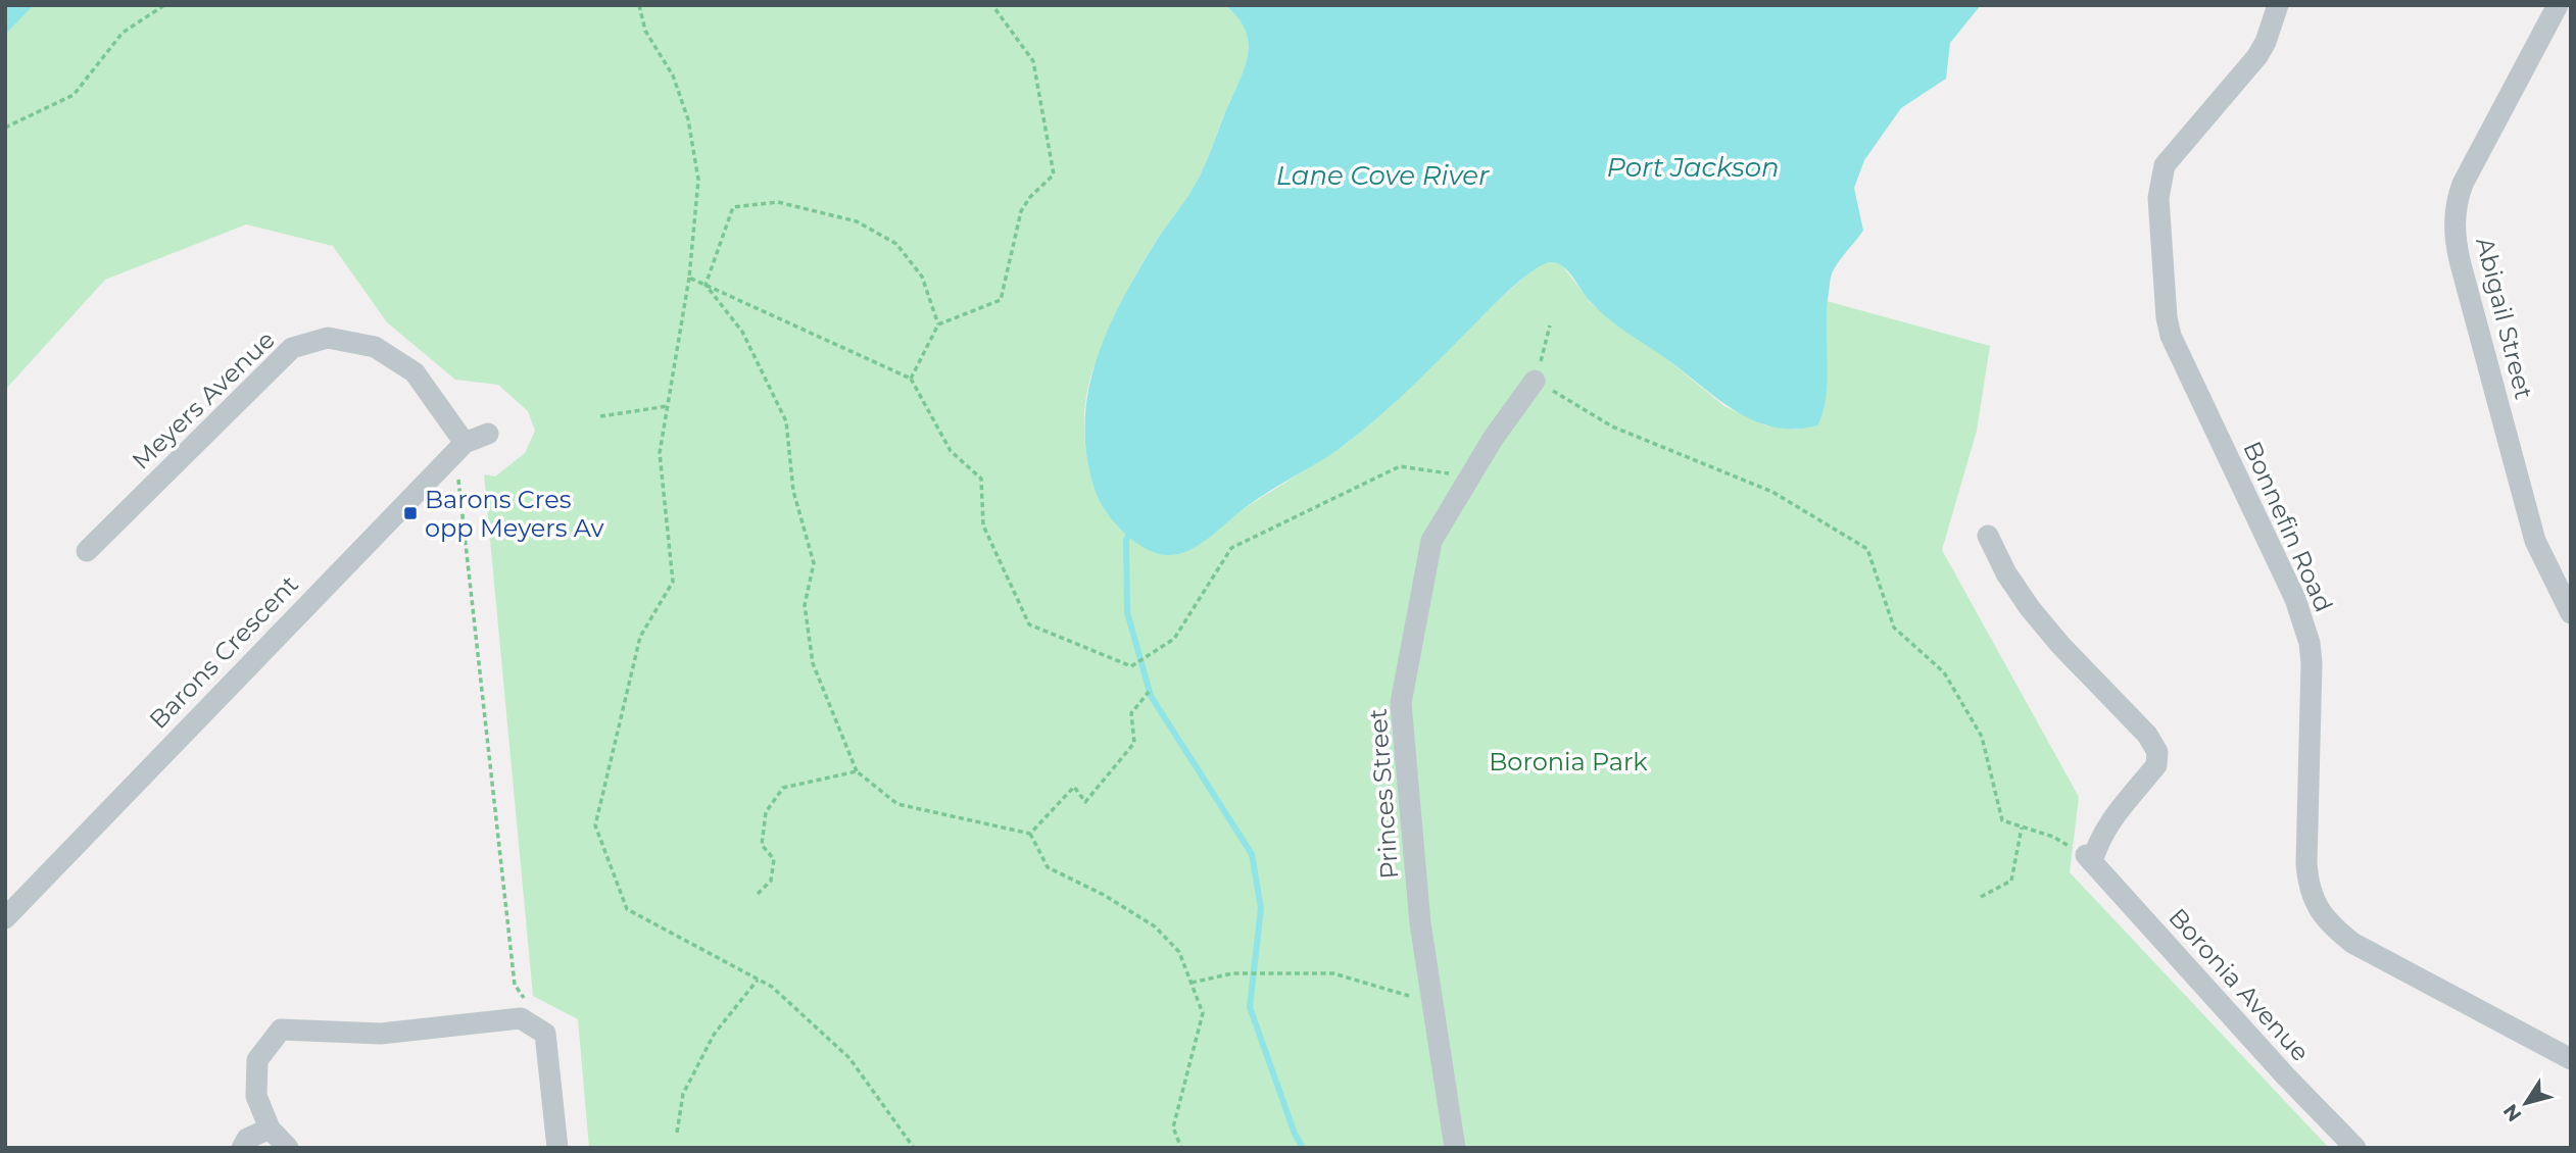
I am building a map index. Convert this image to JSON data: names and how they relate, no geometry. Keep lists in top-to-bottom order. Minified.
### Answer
{"streets":{"street":["Abigail Street","Meyers Avenue","Bonnefin Road","Barons Crescent","Princes Street","Boronia Avenue"]},"crossings":[["Meyers Avenue","Barons Crescent"]],"water":["Port Jackson","Lane Cove River"],"parks":["Boronia Park"],"places":{"transit":["Barons Cres opp Meyers Av"]},"north":"bottom left"}
